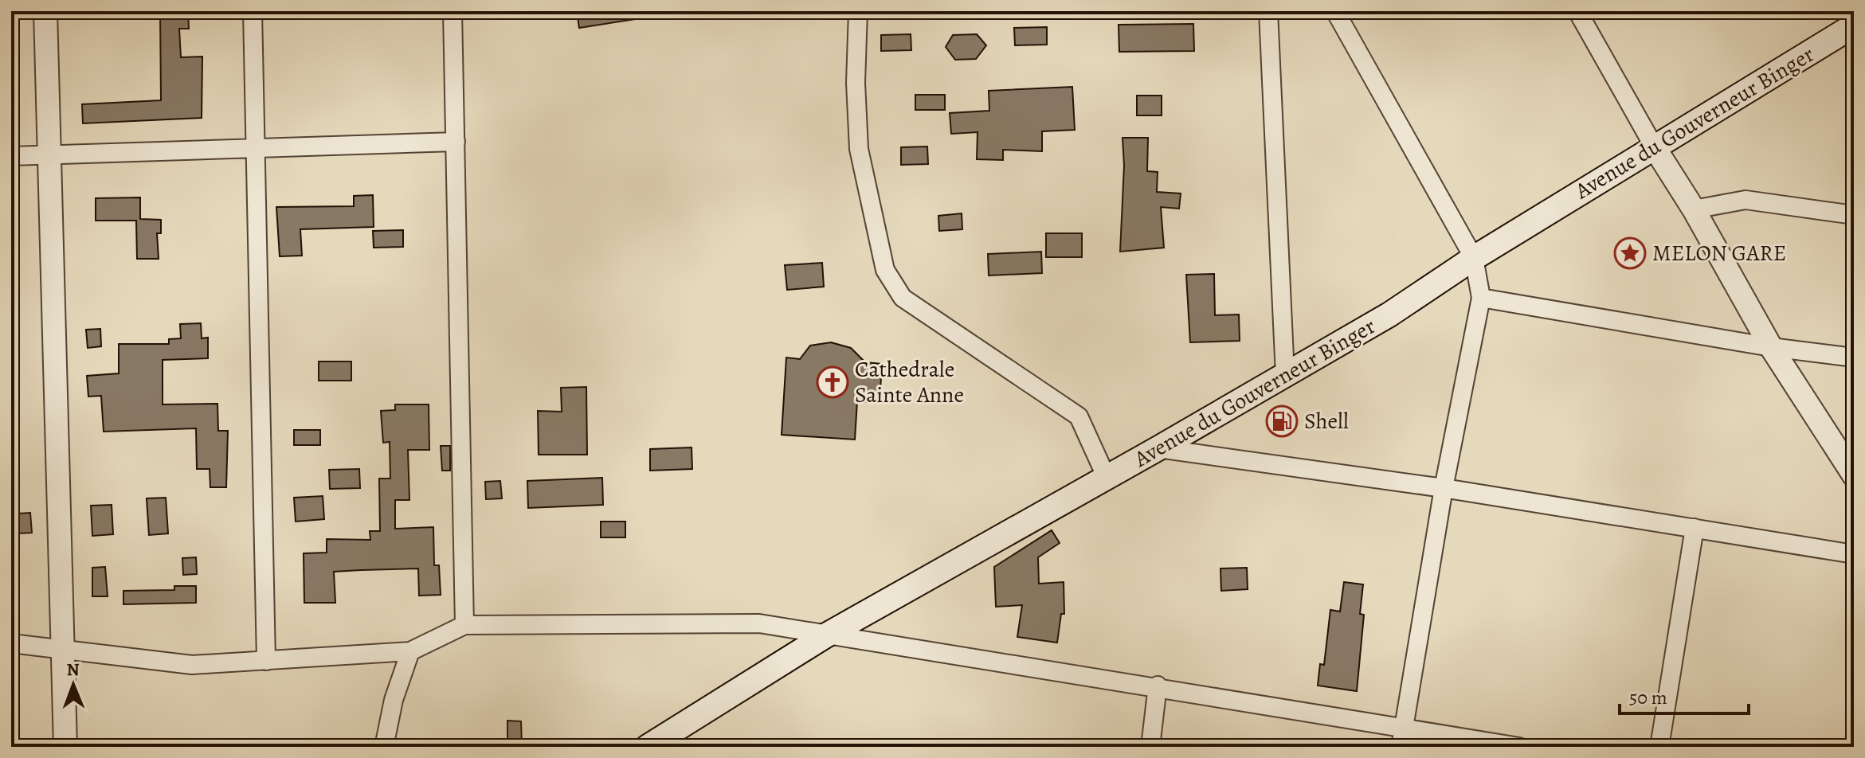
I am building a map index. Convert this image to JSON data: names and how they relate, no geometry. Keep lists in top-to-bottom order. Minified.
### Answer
{"streets":{"main road":["Avenue du Gouverneur Binger"]},"places":{"place":["MELON GARE"],"church":["Cathedrale Sainte Anne"],"fuel station":["Shell"]},"scale_bar":"50 m","north":"top"}
